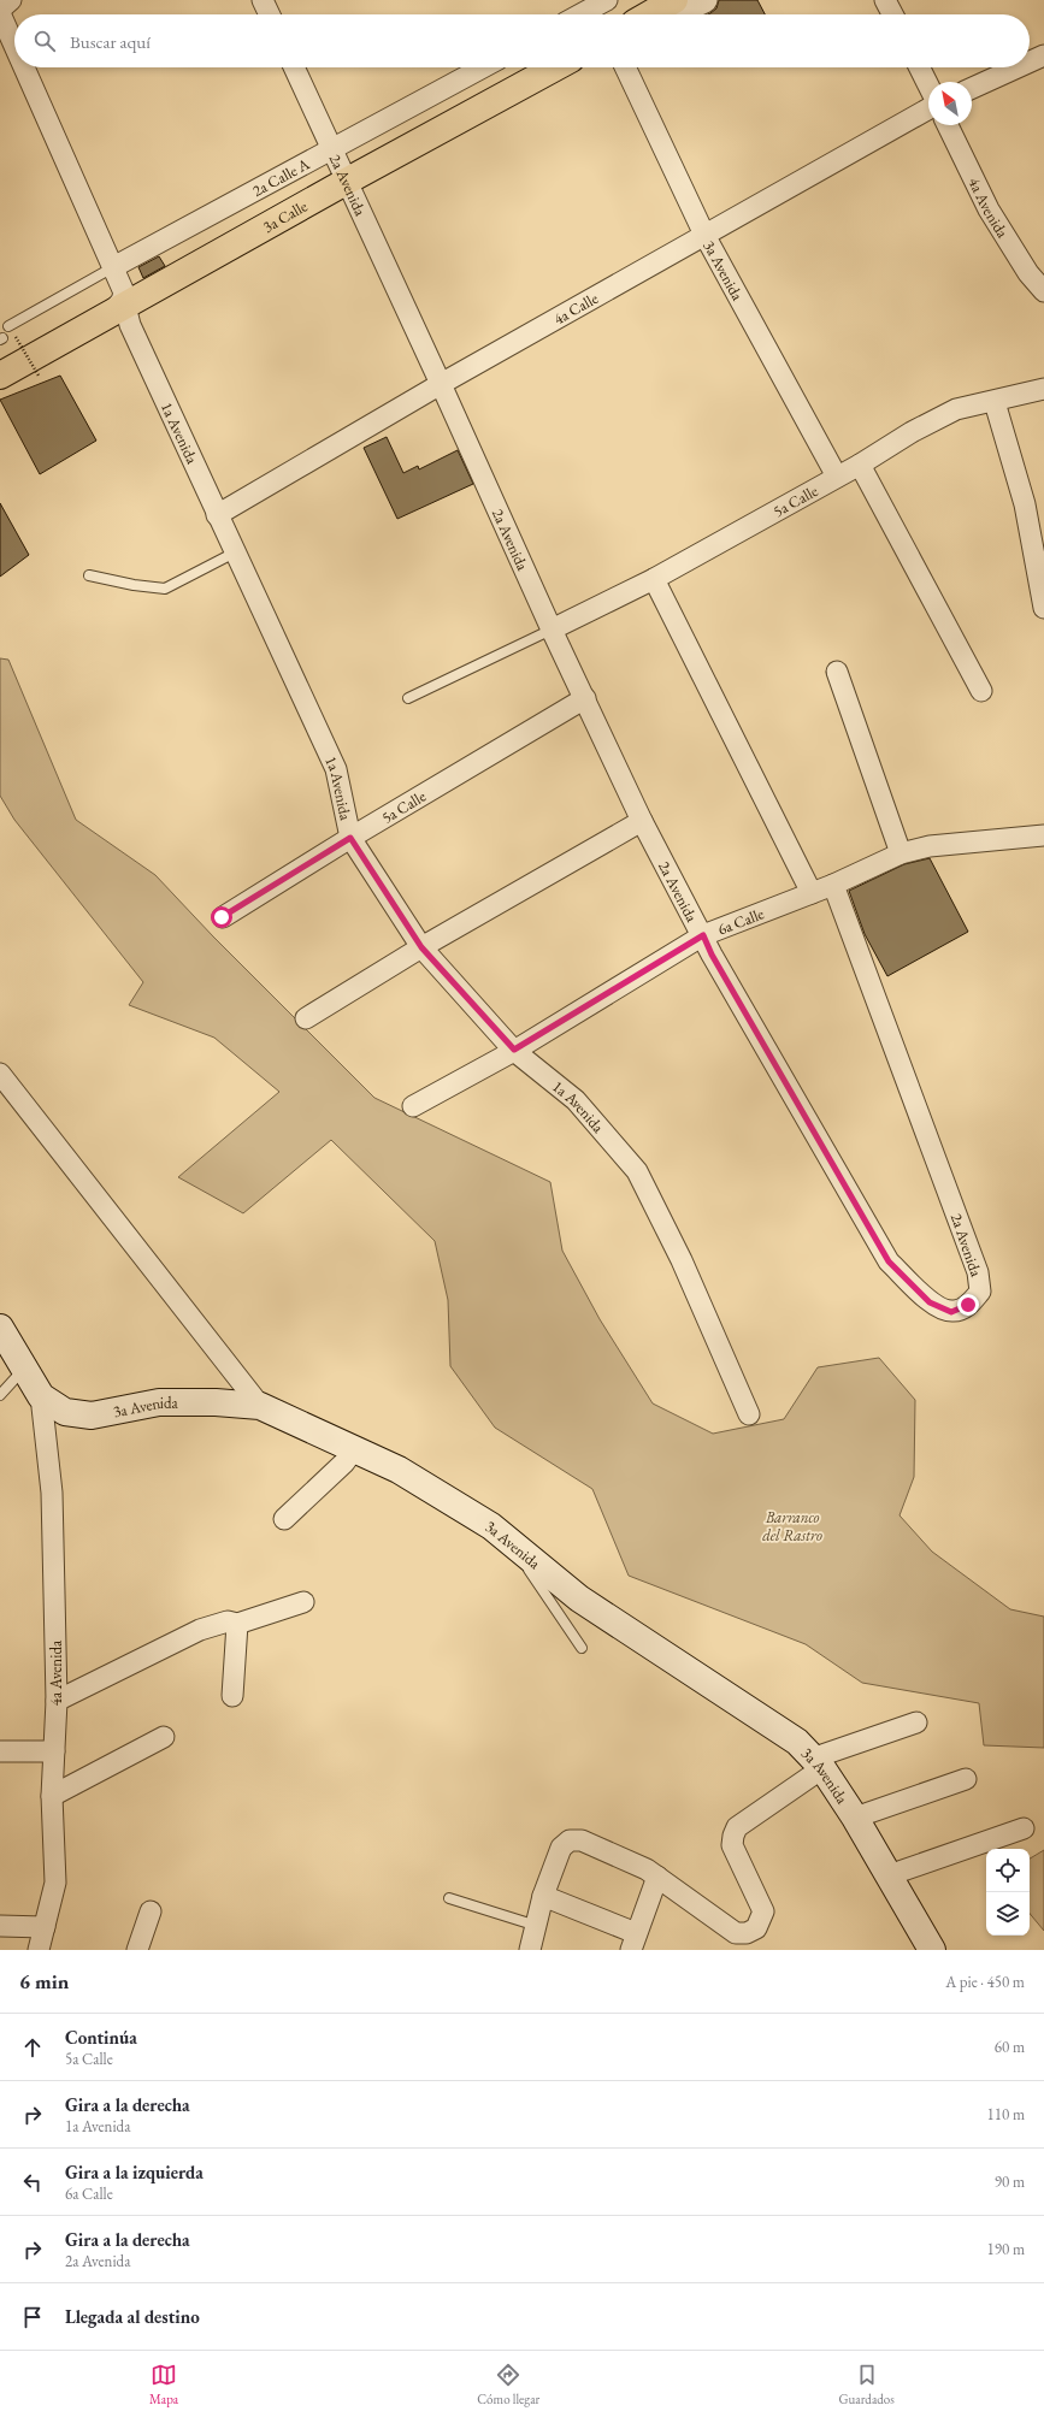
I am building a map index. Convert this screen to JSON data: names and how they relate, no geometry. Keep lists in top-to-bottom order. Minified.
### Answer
{"streets":{"main road":["3a Calle","3a Avenida"],"street":["2a Calle A","2a Avenida","4a Avenida","4a Calle","1a Avenida","5a Calle","6a Calle"]},"crossings":[["2a Calle A","2a Avenida"],["2a Calle A","1a Avenida"],["2a Avenida","3a Calle"],["2a Avenida","4a Calle"],["2a Avenida","5a Calle"],["2a Avenida","6a Calle"],["4a Avenida","3a Avenida"],["3a Calle","1a Avenida"],["3a Avenida","4a Calle"],["3a Avenida","5a Calle"],["4a Calle","1a Avenida"],["1a Avenida","5a Calle"],["1a Avenida","6a Calle"]],"parks":["Barranco del Rastro"],"north":"top left","page":{"search":"Buscar aquí","heading":["6 min","A pie · 450 m"],"list":[["Continúa","5a Calle","60 m"],["Gira a la derecha","1a Avenida","110 m"],["Gira a la izquierda","6a Calle","90 m"],["Gira a la derecha","2a Avenida","190 m"],"Llegada al destino"],"nav":["Mapa","Cómo llegar","Guardados"]}}
